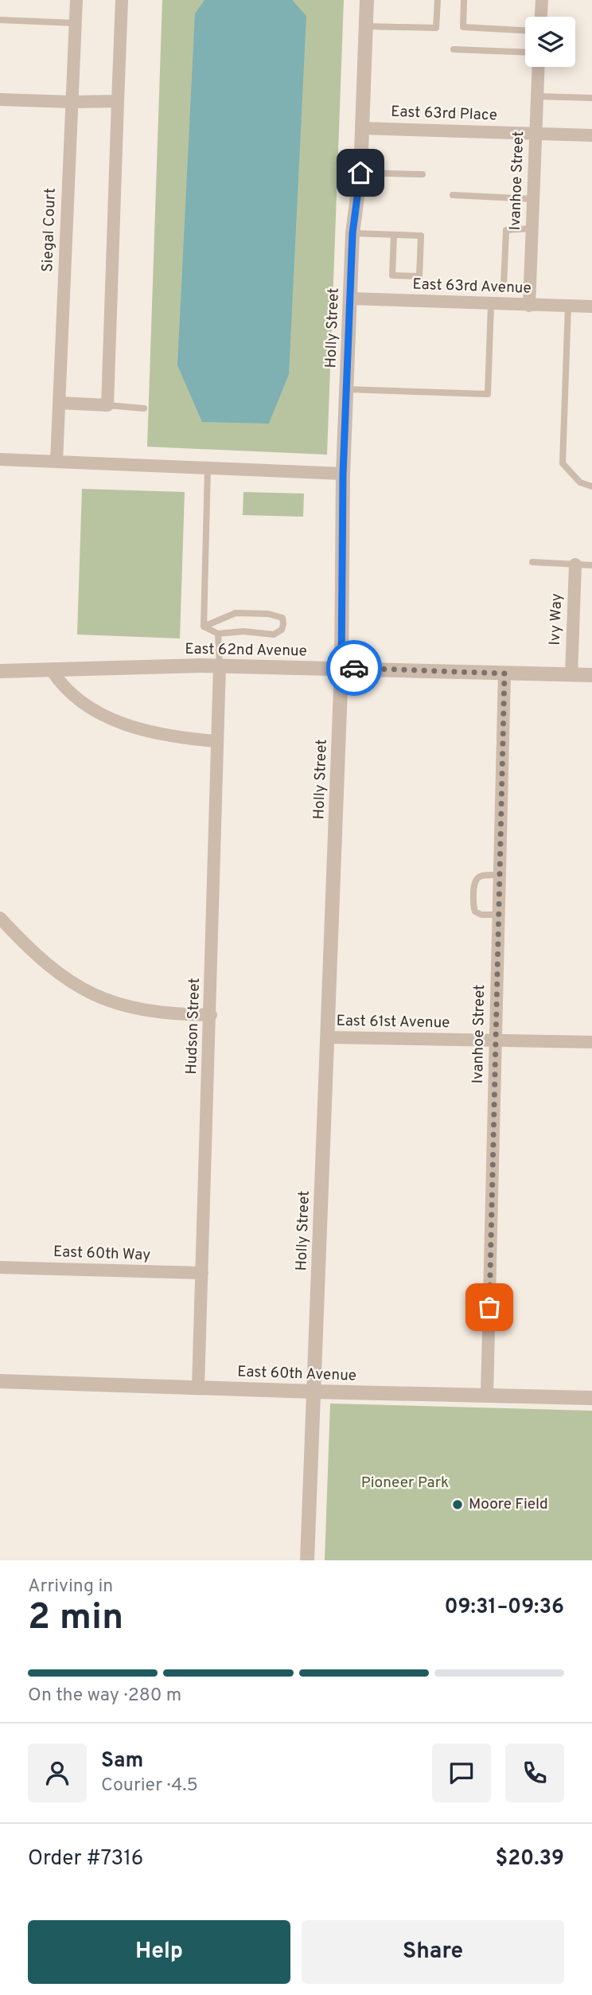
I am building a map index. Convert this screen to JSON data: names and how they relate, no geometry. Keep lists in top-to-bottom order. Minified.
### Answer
{"streets":{"street":["East 63rd Place","Ivanhoe Street","Siegal Court","East 63rd Avenue","Holly Street","Ivy Way","East 62nd Avenue","East 61st Avenue","Hudson Street","East 60th Way","East 60th Avenue"]},"crossings":[["East 63rd Place","Ivanhoe Street"],["East 63rd Place","Holly Street"],["Ivanhoe Street","East 63rd Avenue"],["Ivanhoe Street","East 62nd Avenue"],["Ivanhoe Street","East 61st Avenue"],["Ivanhoe Street","East 60th Avenue"],["East 63rd Avenue","Holly Street"],["Holly Street","East 62nd Avenue"],["Holly Street","East 61st Avenue"],["Holly Street","East 60th Avenue"],["Ivy Way","East 62nd Avenue"],["East 62nd Avenue","Hudson Street"],["Hudson Street","East 60th Way"],["Hudson Street","East 60th Avenue"]],"parks":["Pioneer Park"],"places":["Moore Field"],"page":{"heading":["2 min","Arriving in","09:31–09:36"],"panel":["Sam","Courier · 4.5","Order #7316","$20.39"],"bar":"On the way · 280 m","buttons":["Help","Share"]}}
